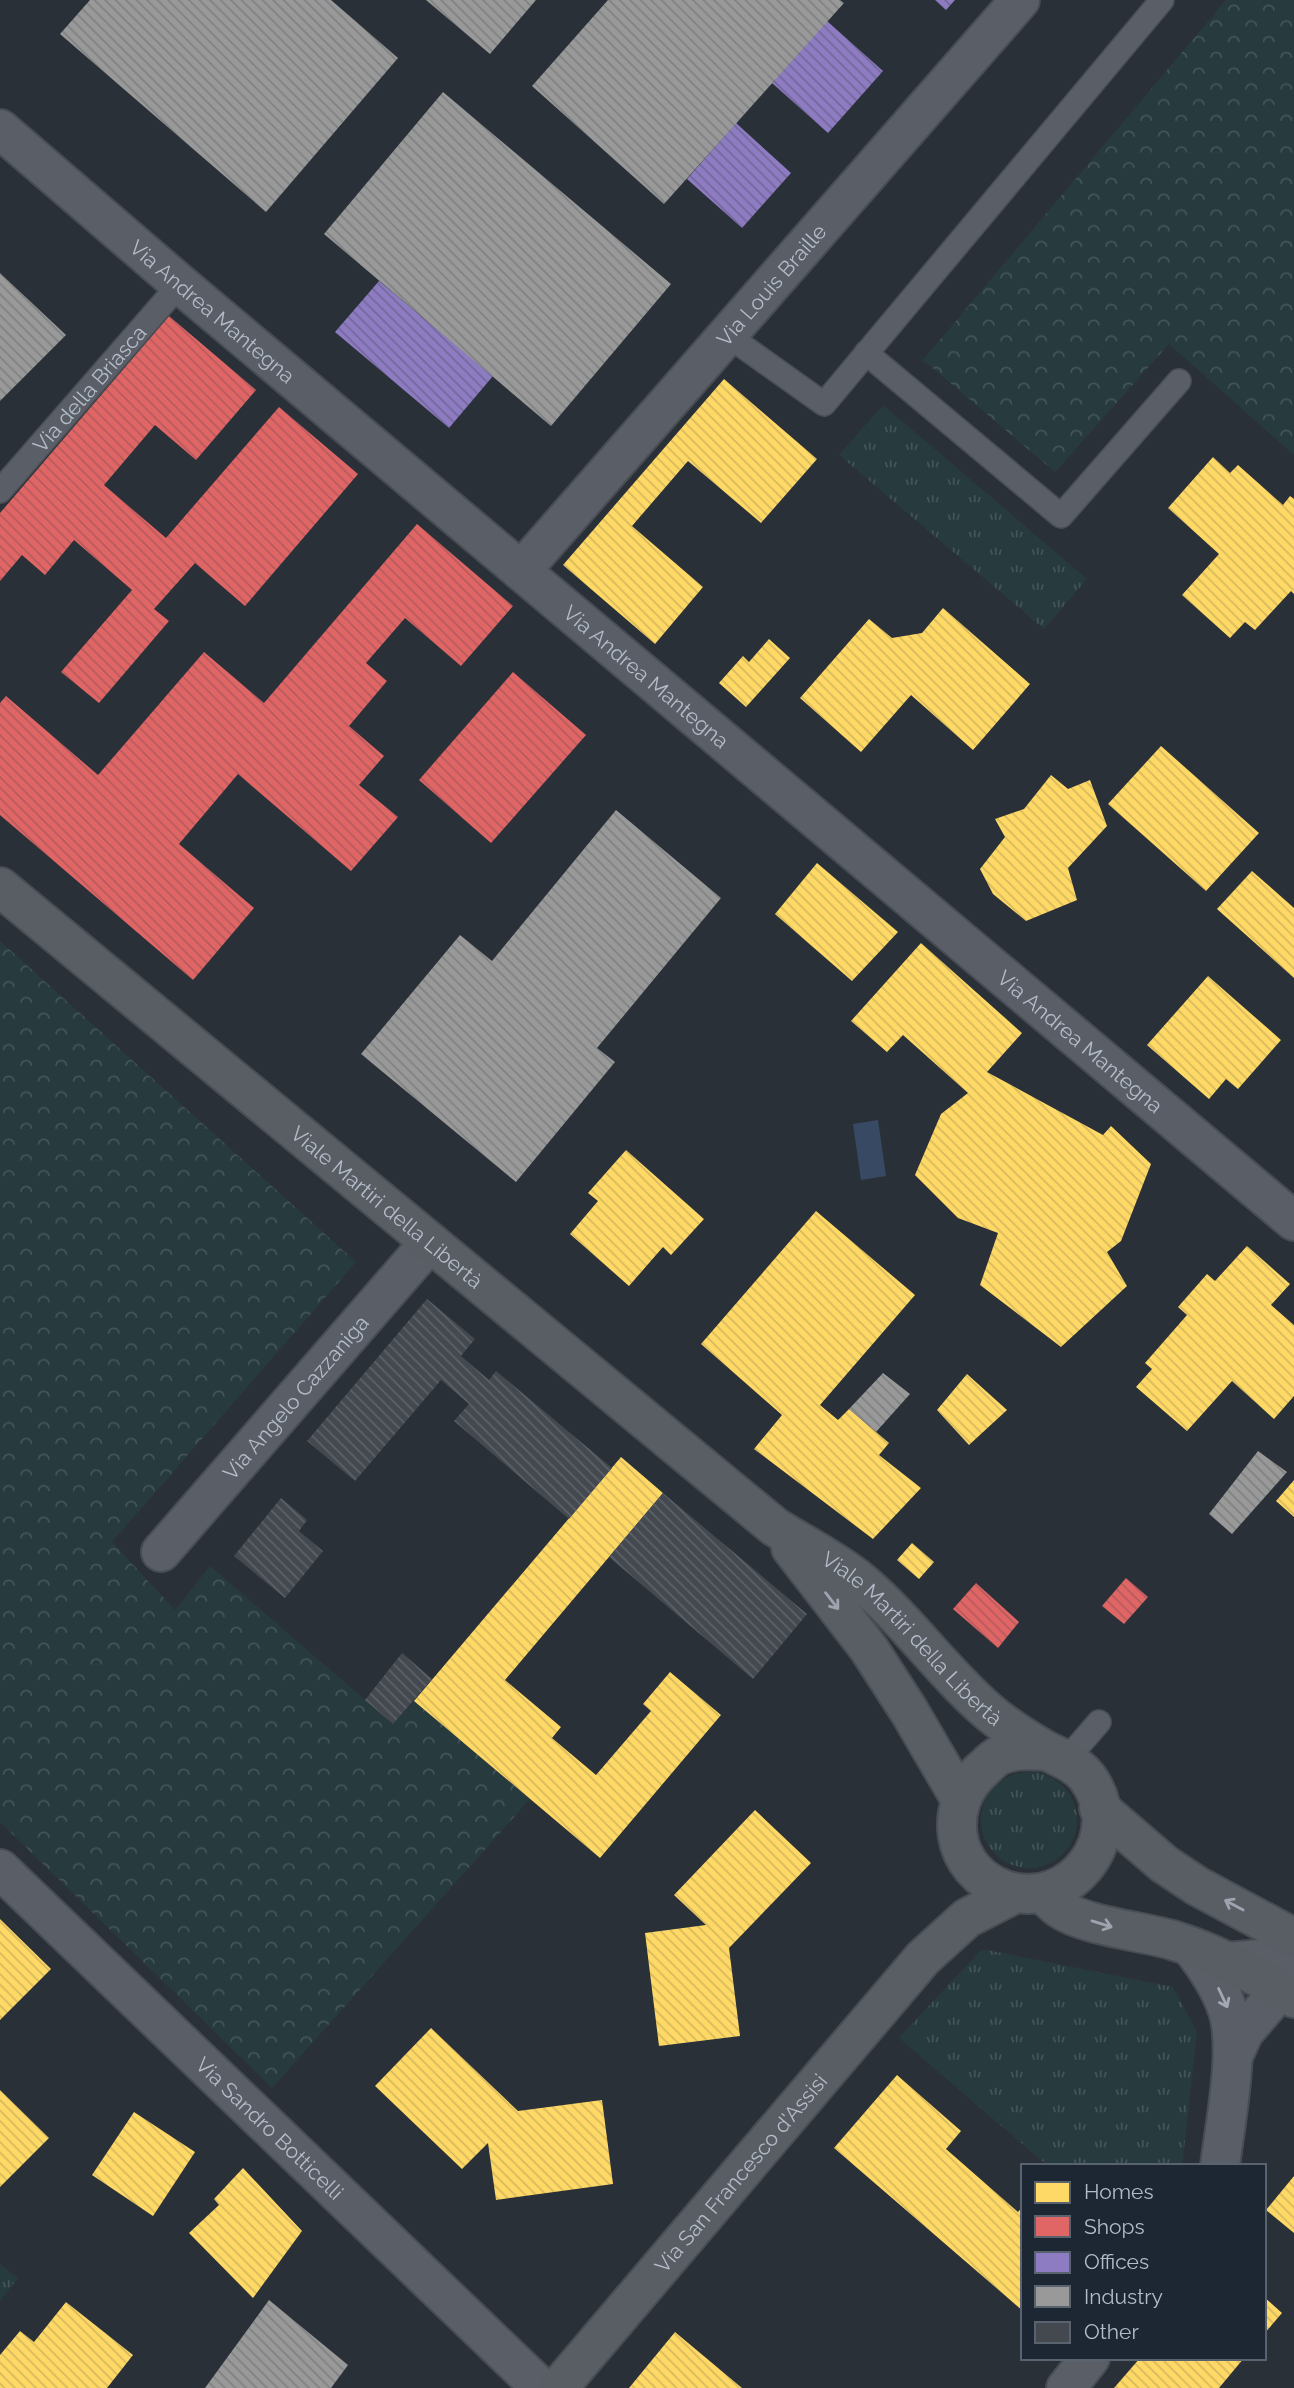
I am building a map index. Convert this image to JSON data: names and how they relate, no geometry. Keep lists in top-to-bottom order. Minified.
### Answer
{"streets":{"street":["Via Louis Braille","Via Andrea Mantegna","Viale Martiri della Libertà","Via Angelo Cazzaniga","Via Sandro Botticelli","Via San Francesco d'Assisi"],"lane":["Via della Briasca"]},"crossings":[["Via Louis Braille","Via Andrea Mantegna"],["Via Andrea Mantegna","Via della Briasca"],["Viale Martiri della Libertà","Via Angelo Cazzaniga"],["Viale Martiri della Libertà","Via San Francesco d'Assisi"]],"legend":["Homes","Shops","Offices","Industry","Other"]}
